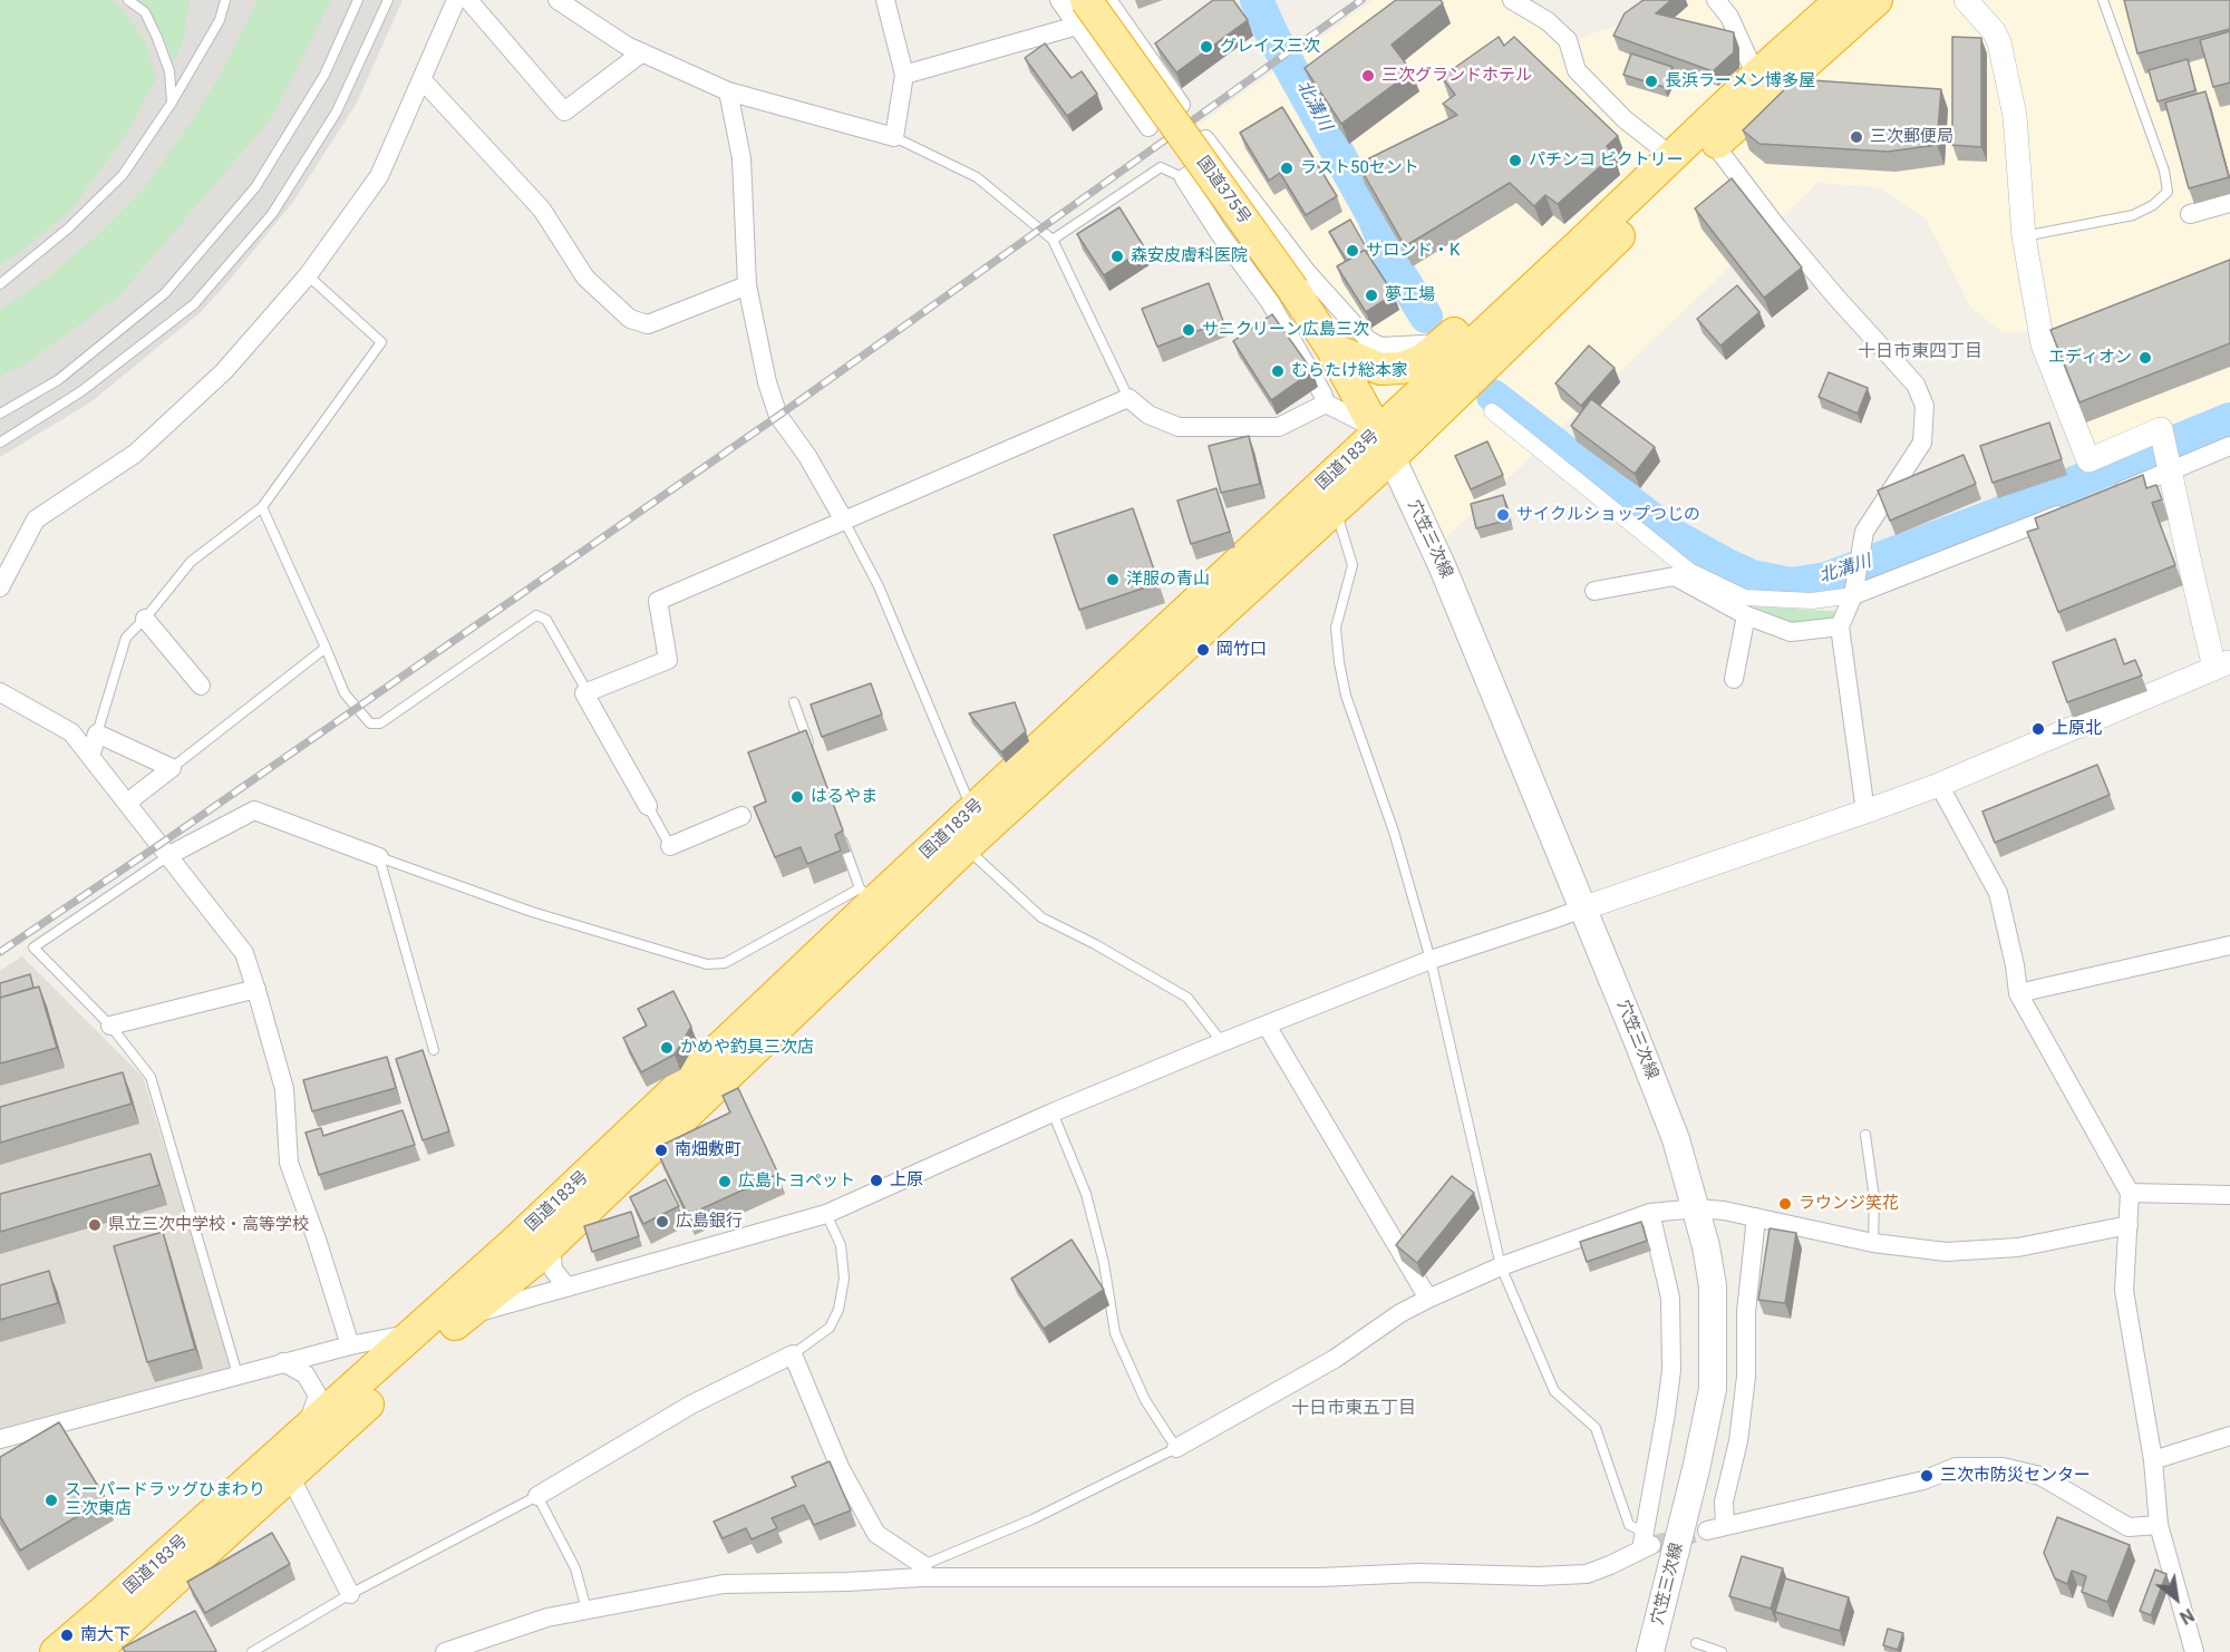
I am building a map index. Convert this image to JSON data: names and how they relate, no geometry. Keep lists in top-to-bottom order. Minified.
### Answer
{"streets":{"highway":["国道375号","国道183号"],"main road":["穴笠三次線"]},"crossings":[["国道375号","国道183号"],["国道375号","穴笠三次線"],["国道183号","穴笠三次線"]],"districts":["十日市東四丁目","十日市東五丁目"],"water":["北溝川"],"places":["グレイス三次","三次グランドホテル","長浜ラーメン博多屋","三次郵便局","パチンコ ビクトリー","ラスト50セント","サロンド・K","森安皮膚科医院","夢工場","サニクリーン広島三次","エディオン","むらたけ総本家","サイクルショップつじの","洋服の青山","岡竹口","上原北","はるやま","かめや釣具三次店","南畑敷町","上原","広島トヨペット","ラウンジ笑花","広島銀行","県立三次中学校・高等学校","三次市防災センター","スーパードラッグひまわり 三次東店","南大下"],"north":"bottom right"}
